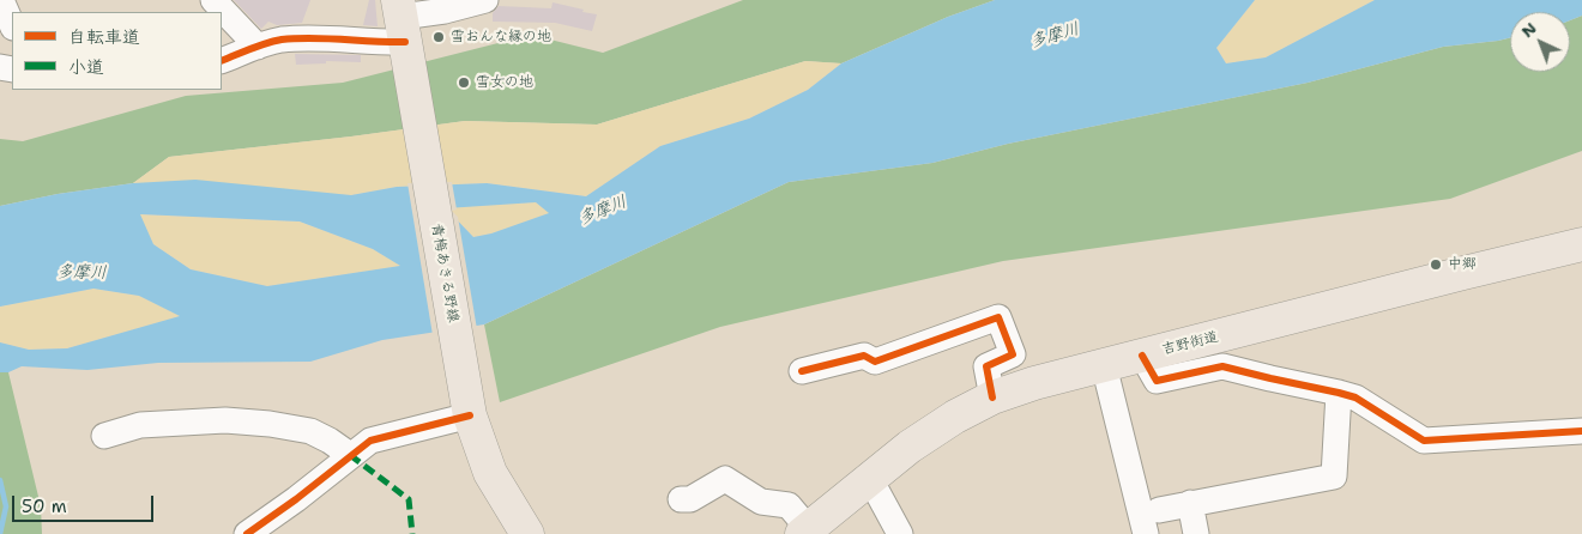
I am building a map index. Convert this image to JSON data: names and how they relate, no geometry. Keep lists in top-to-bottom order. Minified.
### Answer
{"streets":{"main road":["青梅あきる野線","吉野街道"]},"water":["多摩川"],"places":["雪おんな縁の地","雪女の地","中郷"],"legend":["自転車道","小道"],"scale_bar":"50 m","north":"top left"}
